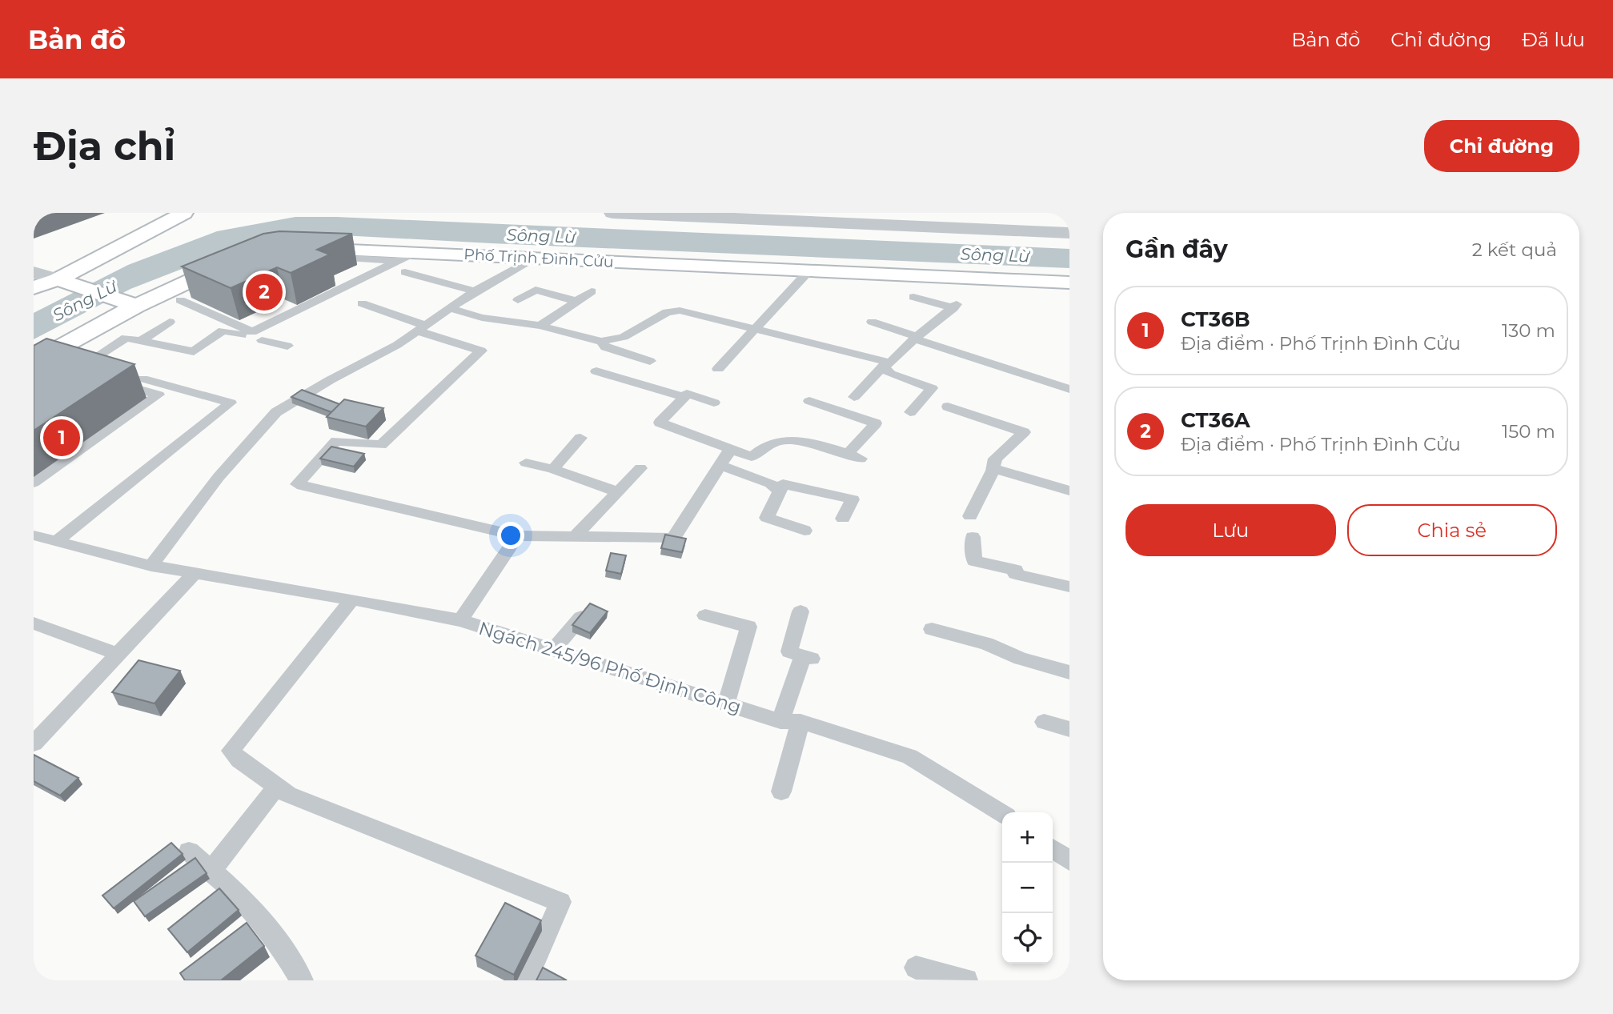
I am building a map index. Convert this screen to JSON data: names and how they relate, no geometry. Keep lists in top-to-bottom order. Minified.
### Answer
{"streets":{"main road":["Phố Trịnh Đình Cửu"],"lane":["Ngách 245/96 Phố Định Công"]},"water":["Sông Lừ"],"page":{"header":"Bản đồ","nav":["Bản đồ","Chỉ đường","Đã lưu"],"buttons":["Chỉ đường",["Lưu","Chia sẻ"]],"title":"Địa chỉ","heading":["Gần đây","2 kết quả"],"pins":["2","1"],"list":[{"mark":"1","name":"CT36B","note":"Địa điểm · Phố Trịnh Đình Cửu","value":"130 m"},{"mark":"2","name":"CT36A","note":"Địa điểm · Phố Trịnh Đình Cửu","value":"150 m"}],"map_buttons":["+","−"]}}
